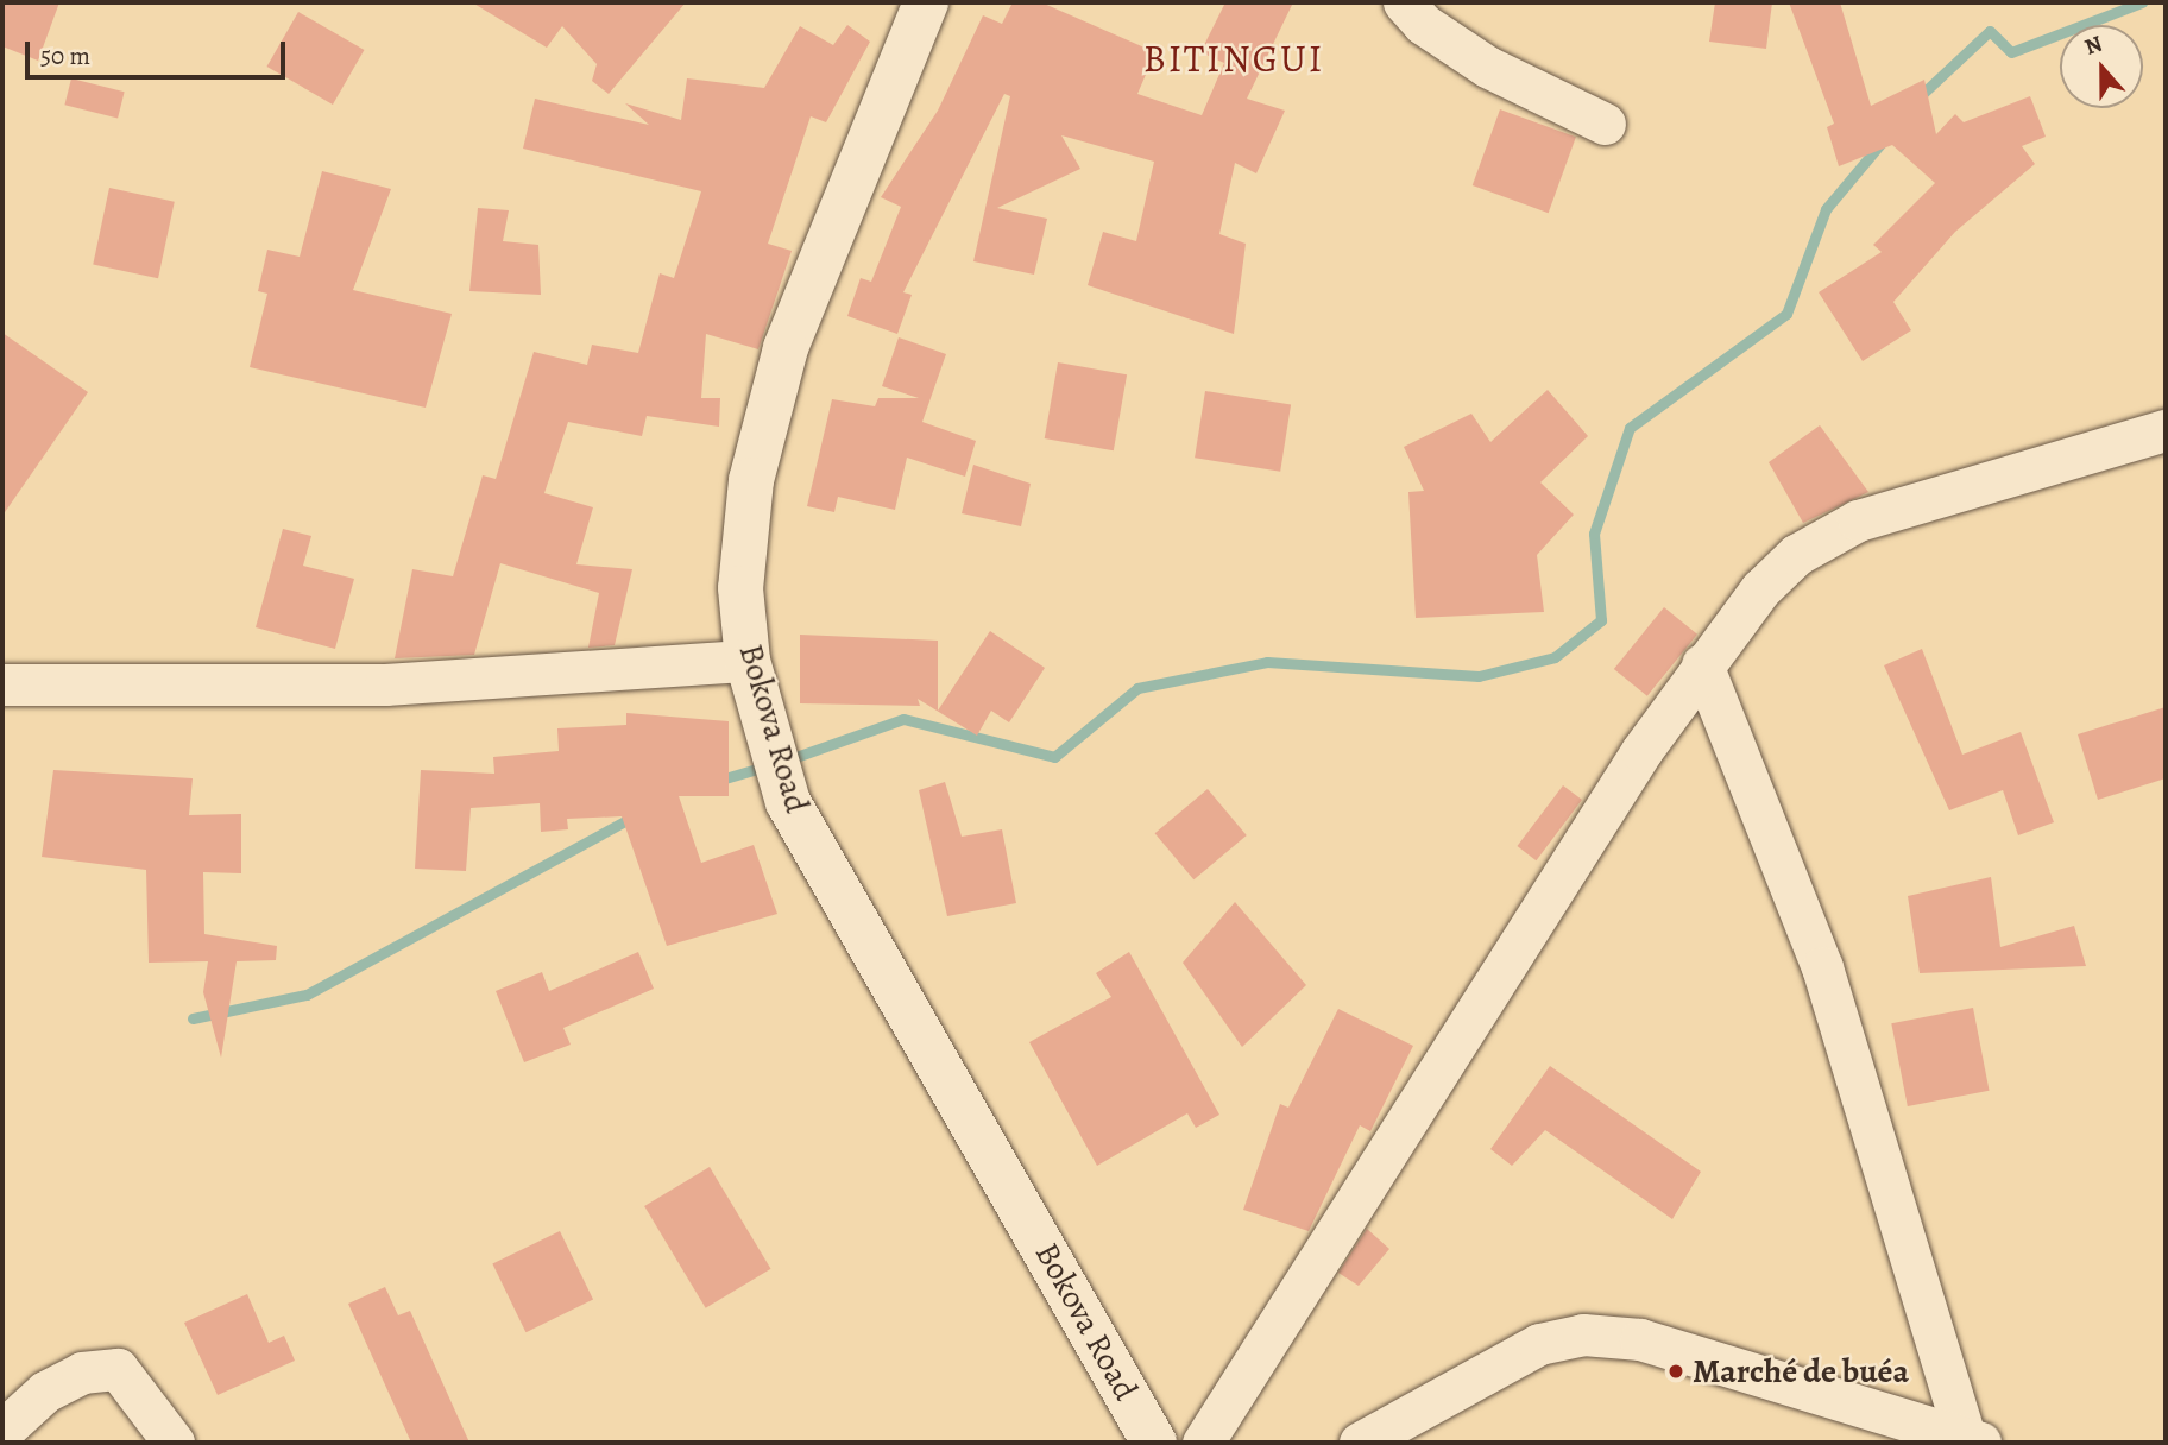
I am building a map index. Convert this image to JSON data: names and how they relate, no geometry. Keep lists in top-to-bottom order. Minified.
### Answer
{"streets":{"street":["Bokova Road"]},"districts":["BITINGUI"],"places":["Marché de buéa"],"scale_bar":"50 m","north":"top"}
